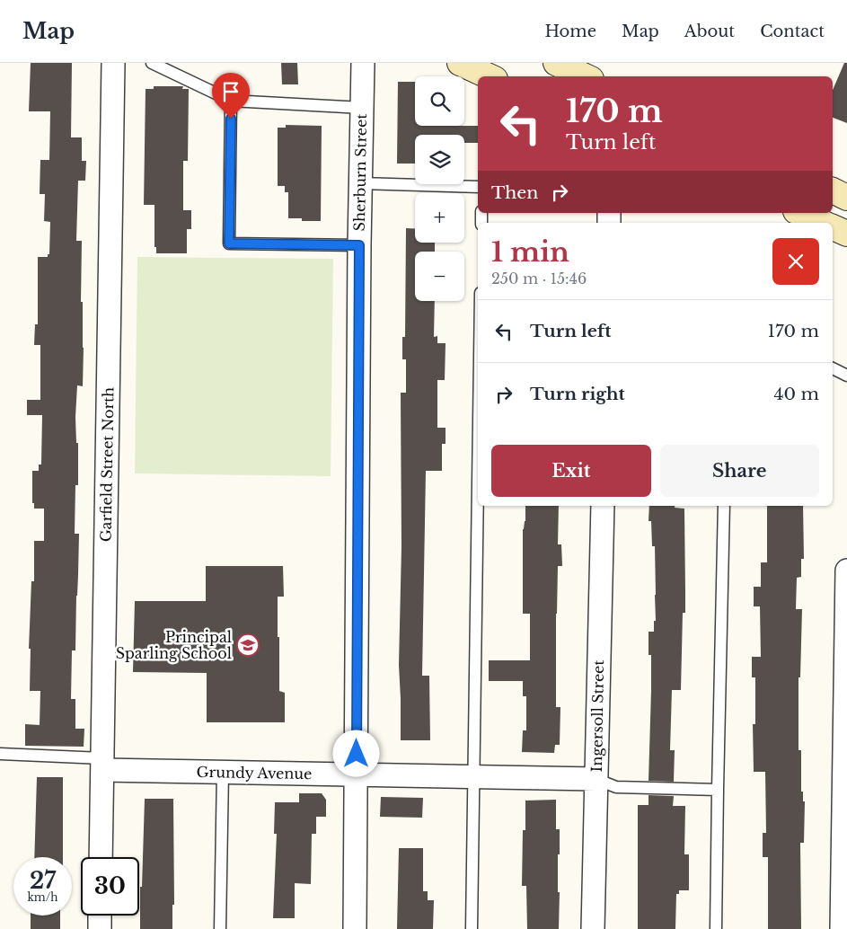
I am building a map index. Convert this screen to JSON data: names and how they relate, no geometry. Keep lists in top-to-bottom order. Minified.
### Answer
{"streets":{"street":["Sherburn Street","Garfield Street North","Ingersoll Street","Grundy Avenue"]},"crossings":[["Sherburn Street","Grundy Avenue"],["Garfield Street North","Grundy Avenue"],["Ingersoll Street","Grundy Avenue"]],"places":{"school or university":["Principal Sparling School"]},"page":{"header":"Map","nav":["Home","Map","About","Contact"],"map_buttons":["+","−"],"turn":["170 m","Turn left"],"then":"Then","heading":["1 min","250 m · 15:46"],"list":[{"name":"Turn left","value":"170 m"},{"name":"Turn right","value":"40 m"}],"buttons":["Exit","Share"],"speed":"27 km/h","limit":"30"}}
